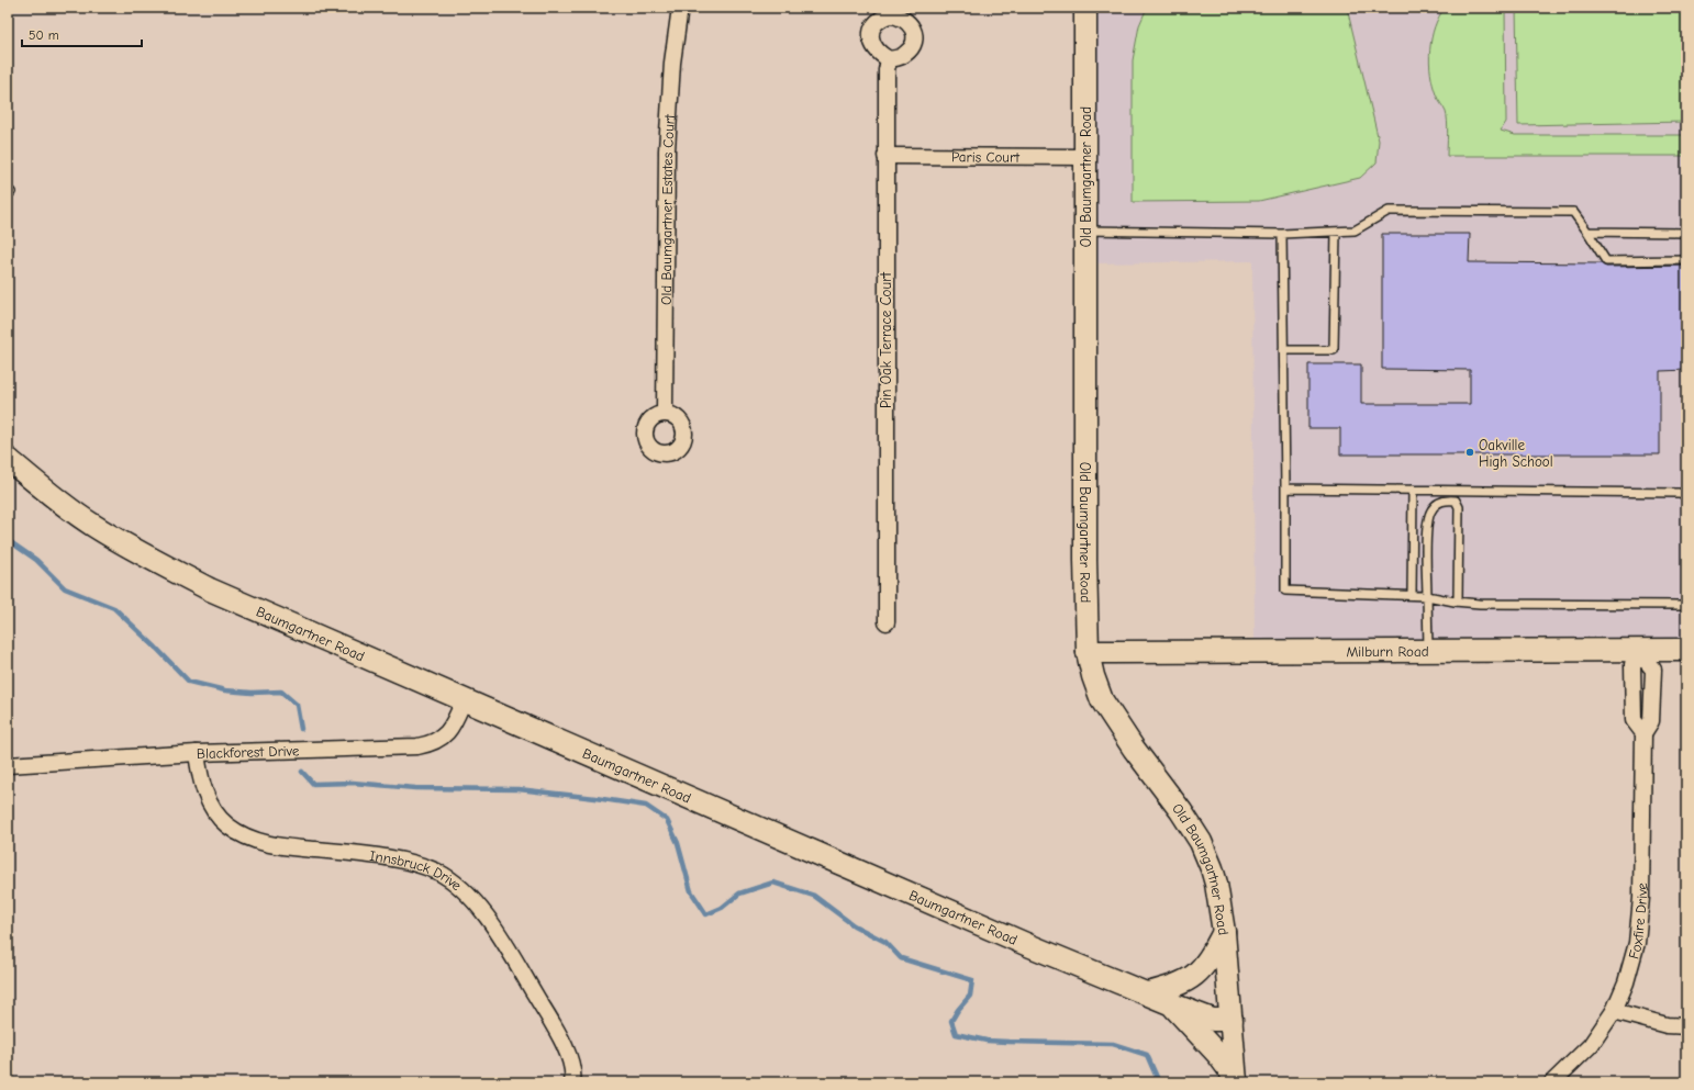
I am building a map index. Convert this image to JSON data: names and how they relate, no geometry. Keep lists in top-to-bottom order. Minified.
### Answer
{"streets":{"street":["Paris Court","Old Baumgartner Road","Old Baumgartner Estates Court","Pin Oak Terrace Court","Baumgartner Road","Milburn Road","Blackforest Drive","Innsbruck Drive","Foxfire Drive"]},"crossings":[["Paris Court","Old Baumgartner Road"],["Paris Court","Pin Oak Terrace Court"],["Old Baumgartner Road","Baumgartner Road"],["Old Baumgartner Road","Milburn Road"],["Baumgartner Road","Blackforest Drive"],["Milburn Road","Foxfire Drive"],["Blackforest Drive","Innsbruck Drive"]],"places":["Oakville High School"],"scale_bar":"50 m"}
